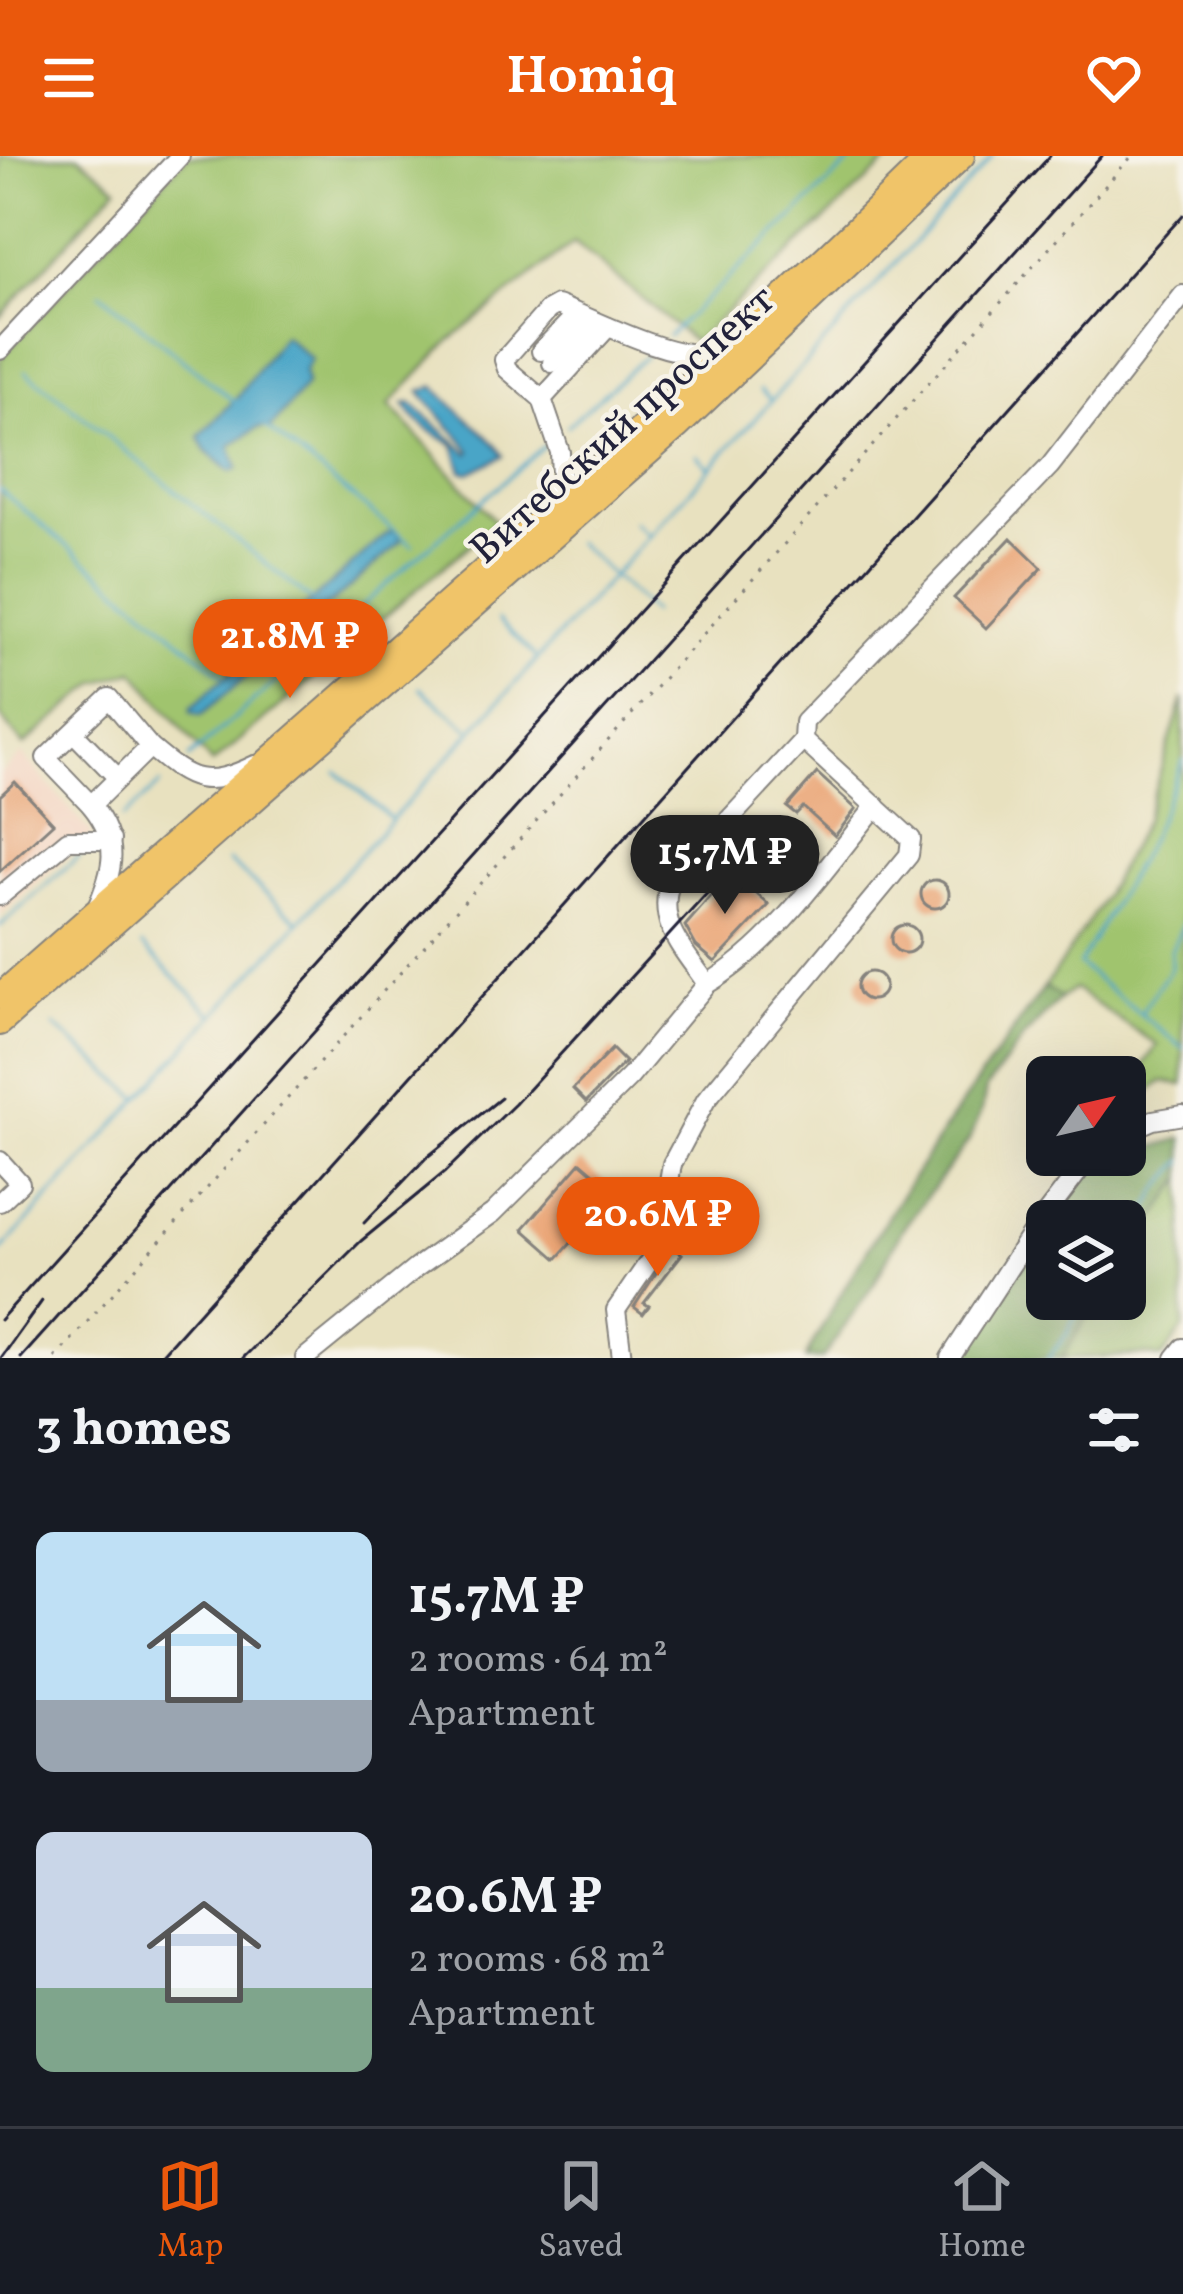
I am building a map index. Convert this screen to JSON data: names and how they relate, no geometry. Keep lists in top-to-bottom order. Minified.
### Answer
{"streets":{"main road":["Витебский проспект"]},"north":"top right","page":{"header":"Homiq","price":["21.8M ₽","15.7M ₽","20.6M ₽"],"heading":"3 homes","list":[{"name":"15.7M ₽","note":"2 rooms · 64 m² · Apartment"},{"name":"20.6M ₽","note":"2 rooms · 68 m² · Apartment"}],"tabs":["Map","Saved","Home"]}}
